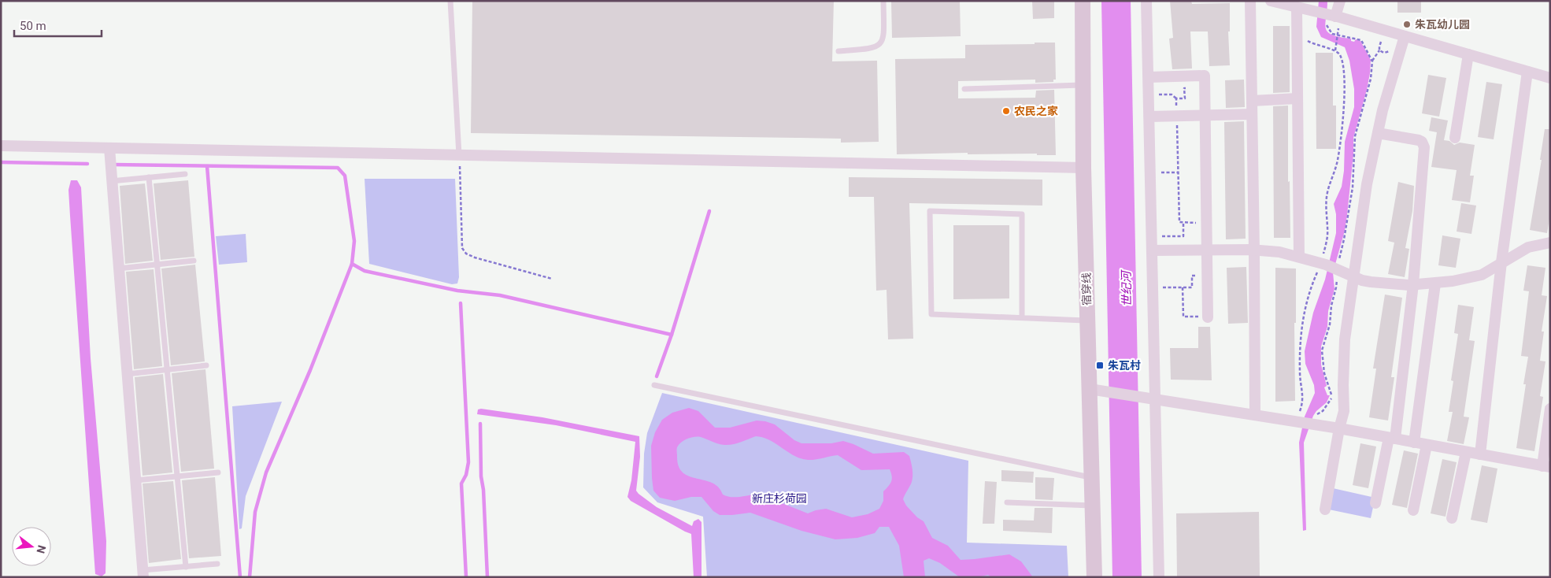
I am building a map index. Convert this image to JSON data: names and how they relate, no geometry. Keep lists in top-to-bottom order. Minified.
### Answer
{"streets":{"main road":["宿穿线"]},"water":["世纪河"],"parks":["新庄杉荷园"],"places":{"other":["朱瓦幼儿园","农民之家"],"transit":["朱瓦村"]},"scale_bar":"50 m","north":"right"}
